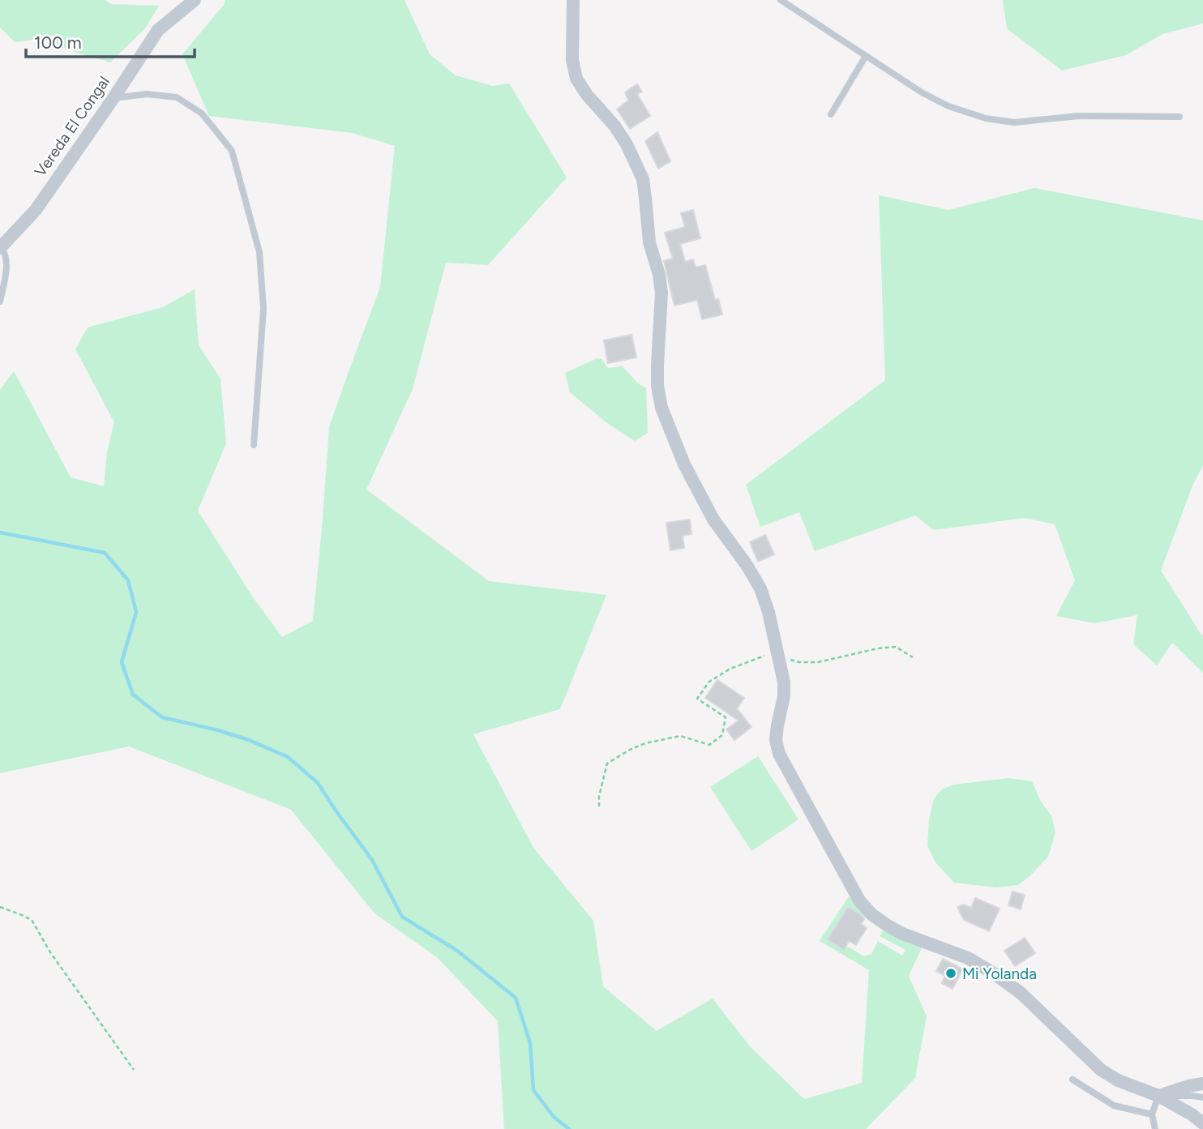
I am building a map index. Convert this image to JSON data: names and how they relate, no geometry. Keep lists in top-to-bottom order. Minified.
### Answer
{"streets":{"street":["Vereda El Congal"]},"places":["Mi Yolanda"],"scale_bar":"100 m"}
